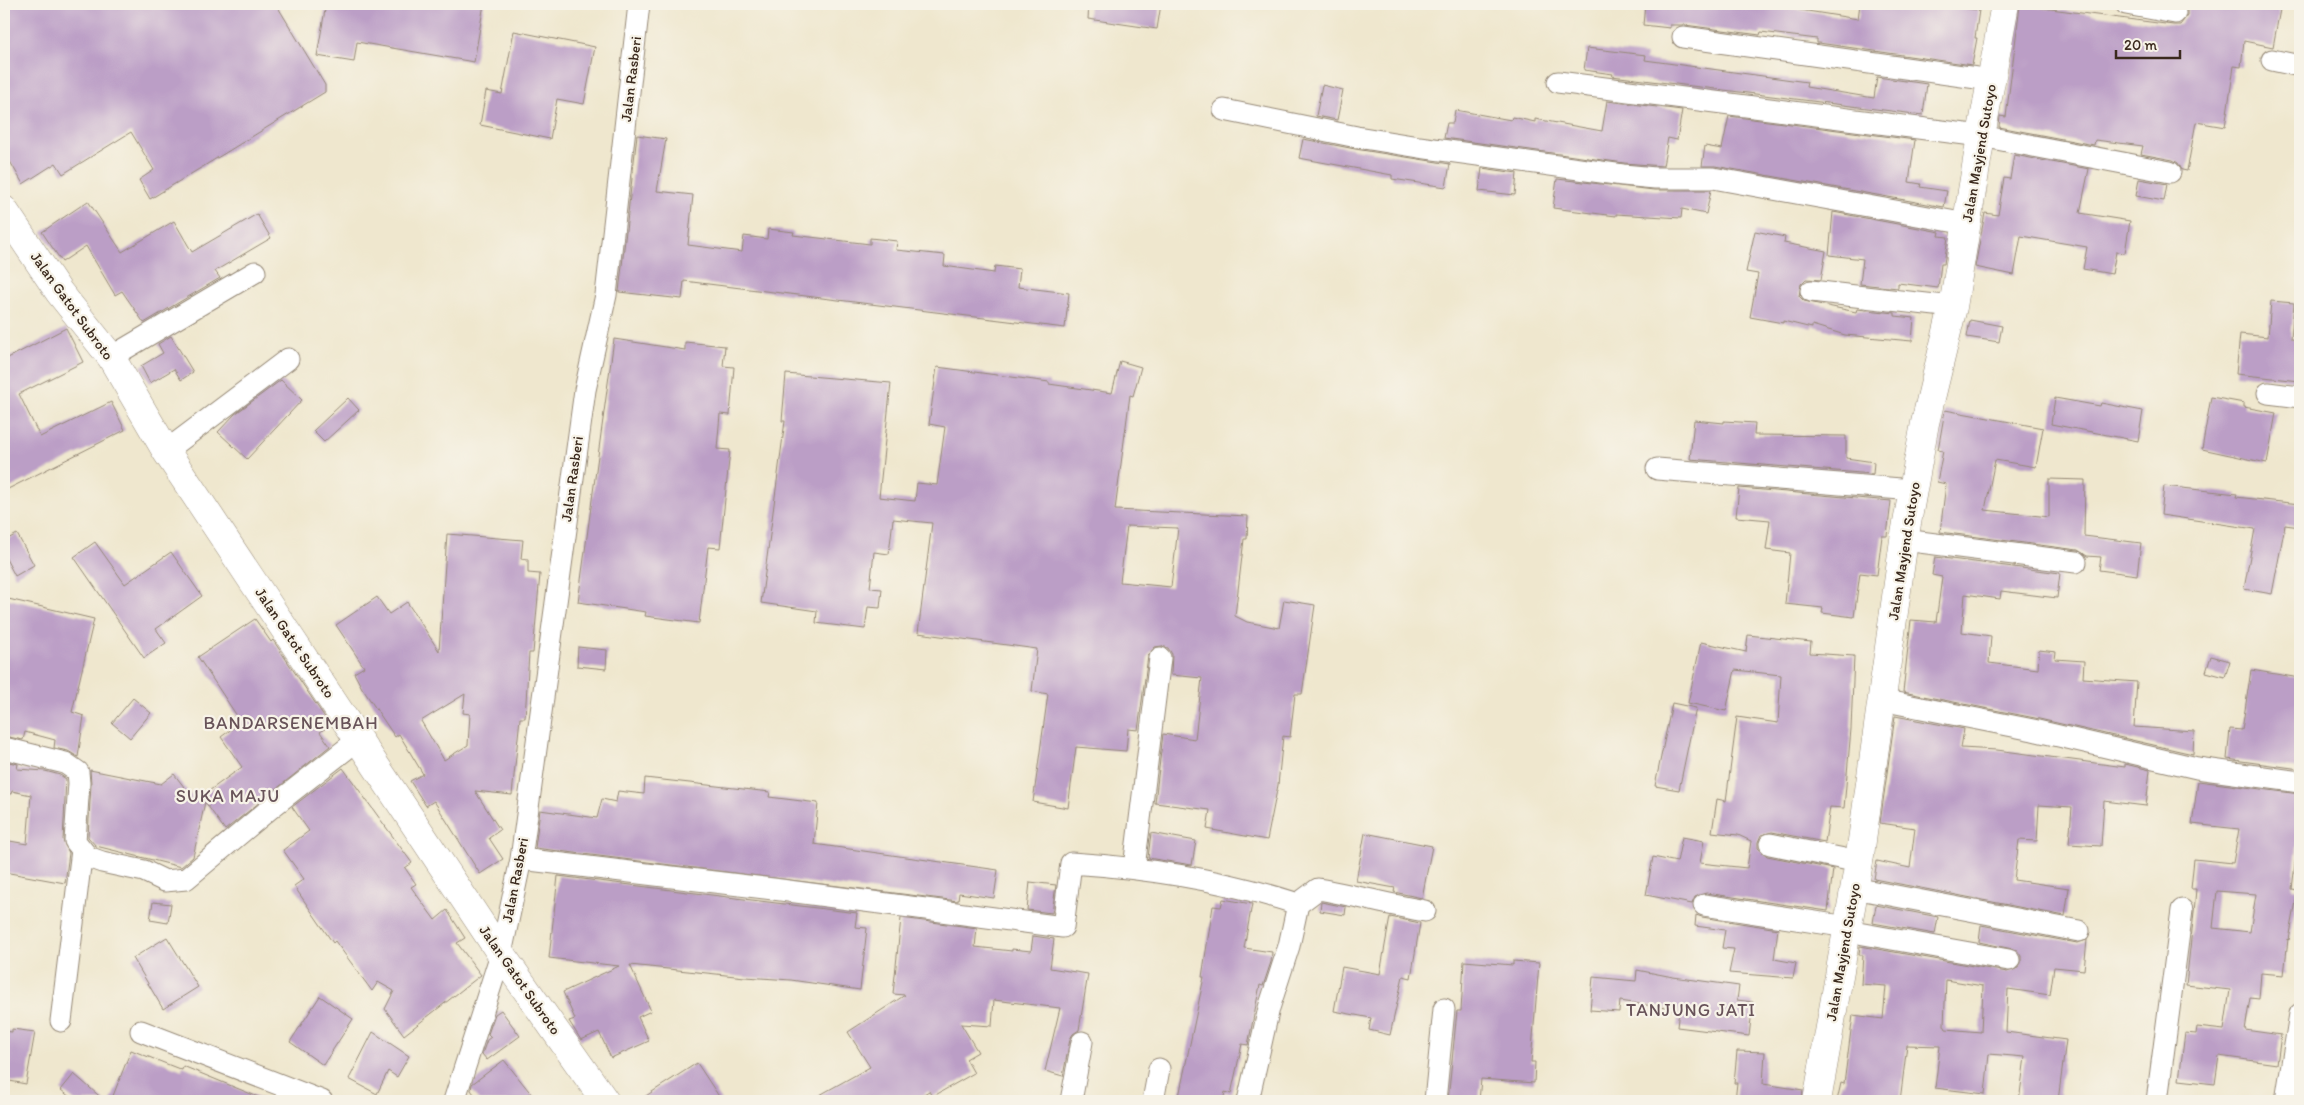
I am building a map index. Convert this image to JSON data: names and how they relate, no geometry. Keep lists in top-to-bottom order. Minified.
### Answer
{"streets":{"street":["Jalan Rasberi","Jalan Mayjend Sutoyo","Jalan Gatot Subroto"]},"crossings":[["Jalan Rasberi","Jalan Gatot Subroto"]],"districts":["BANDARSENEMBAH","SUKA MAJU","TANJUNG JATI"],"scale_bar":"20 m"}
